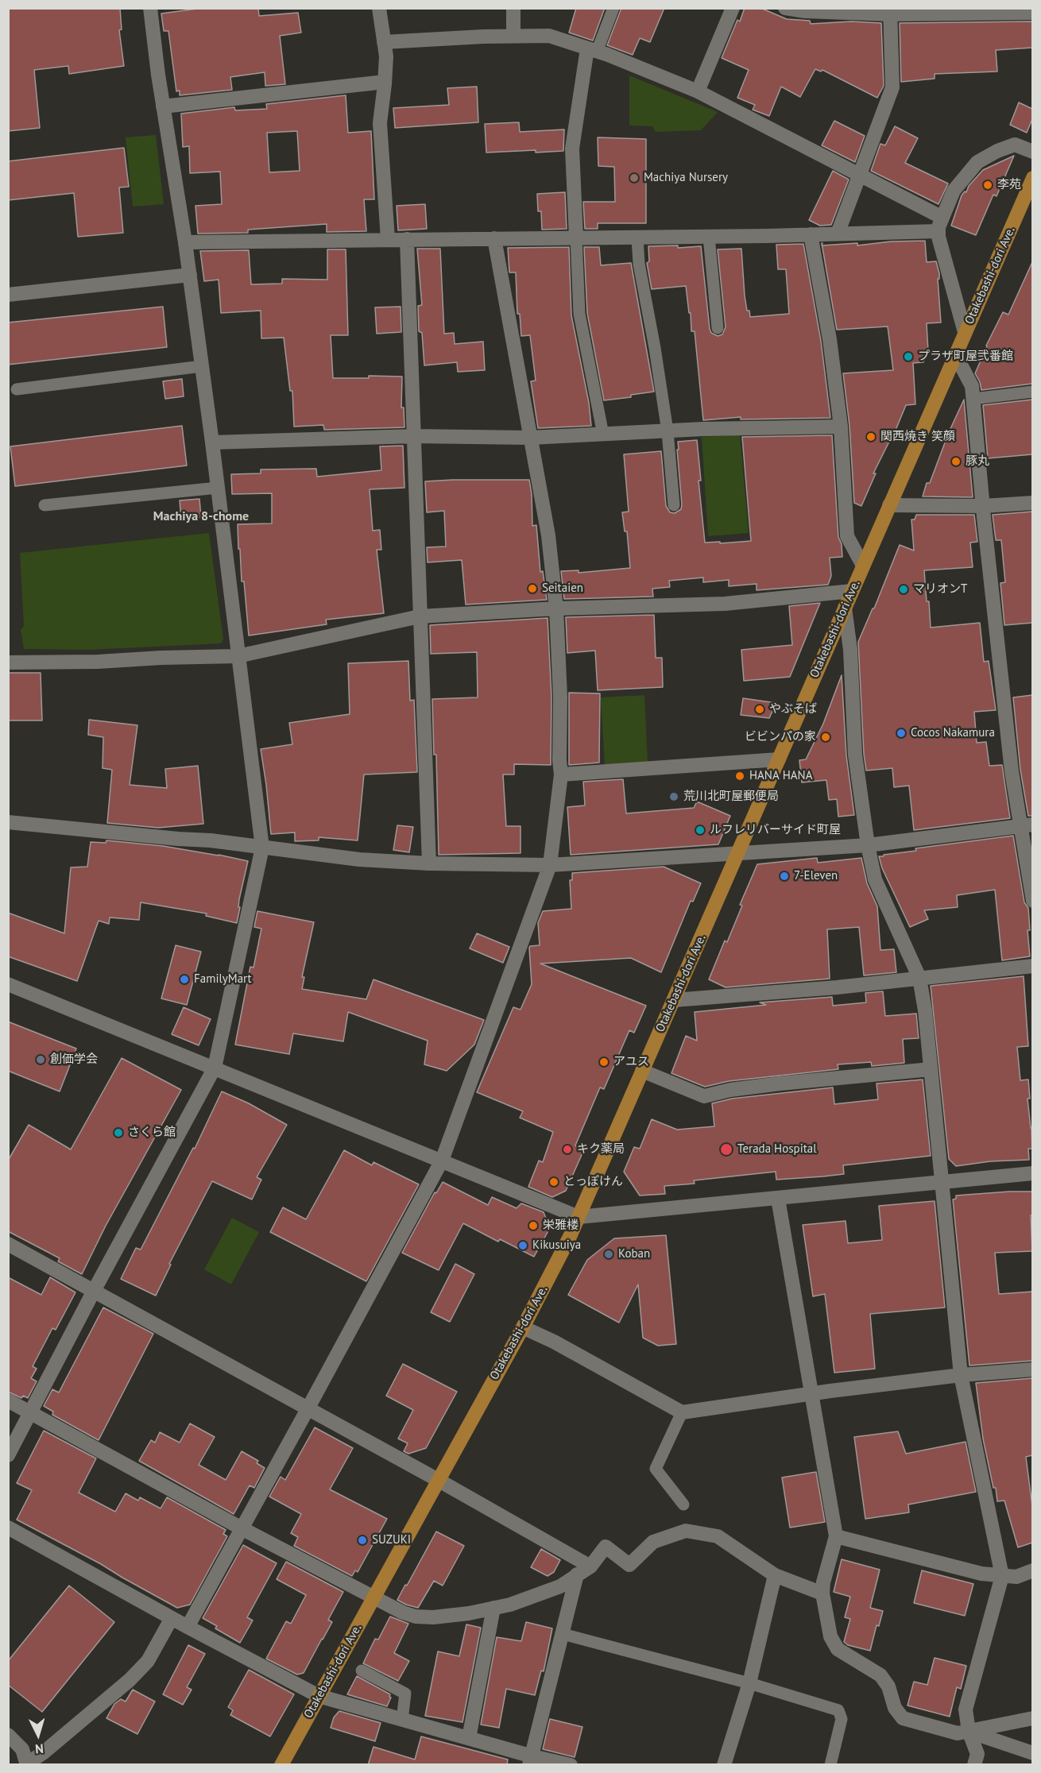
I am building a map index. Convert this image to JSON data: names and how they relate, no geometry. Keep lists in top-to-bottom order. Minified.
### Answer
{"streets":{"main road":["Otakebashi-dori Ave."]},"districts":["Machiya 8-chome"],"places":["Machiya Nursery","李苑","プラザ町屋弐番館","関西焼き 笑顔","豚丸","Seitaien","マリオンT","やぶそば","Cocos Nakamura","ビビンパの家","HANA HANA","荒川北町屋郵便局","ルフレリバーサイド町屋","7-Eleven","FamilyMart","創価学会","アユス","さくら館","キク薬局","Terada Hospital","とっぽけん","栄雅楼","Kikusuiya","Koban","SUZUKI"],"north":"bottom"}
